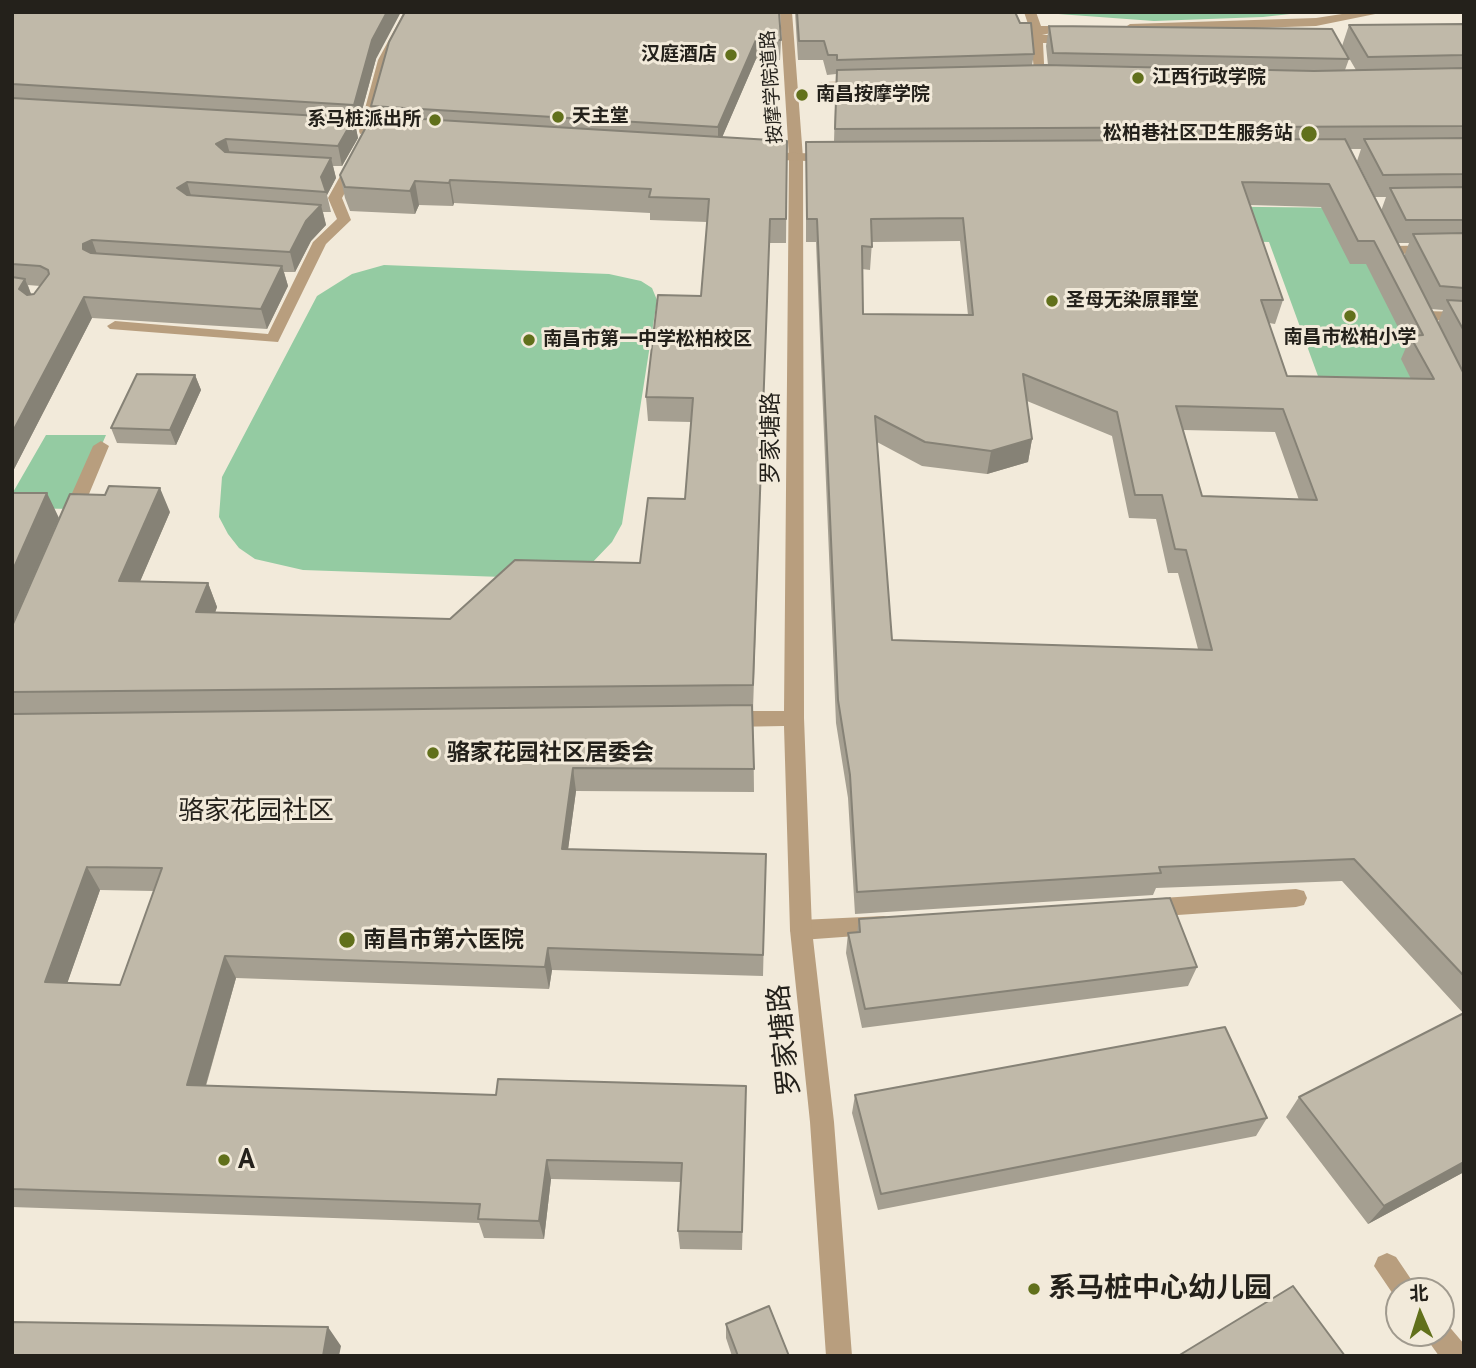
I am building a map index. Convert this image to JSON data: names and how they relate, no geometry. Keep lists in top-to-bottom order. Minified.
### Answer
{"streets":{"street":["按摩学院道路","罗家塘路"]},"crossings":[["按摩学院道路","罗家塘路"]],"districts":["骆家花园社区"],"places":["汉庭酒店","江西行政学院","南昌按摩学院","天主堂","系马桩派出所","松柏巷社区卫生服务站","圣母无染原罪堂","南昌市松柏小学","南昌市第一中学松柏校区","骆家花园社区居委会","南昌市第六医院","A","系马桩中心幼儿园"],"north":"top"}
